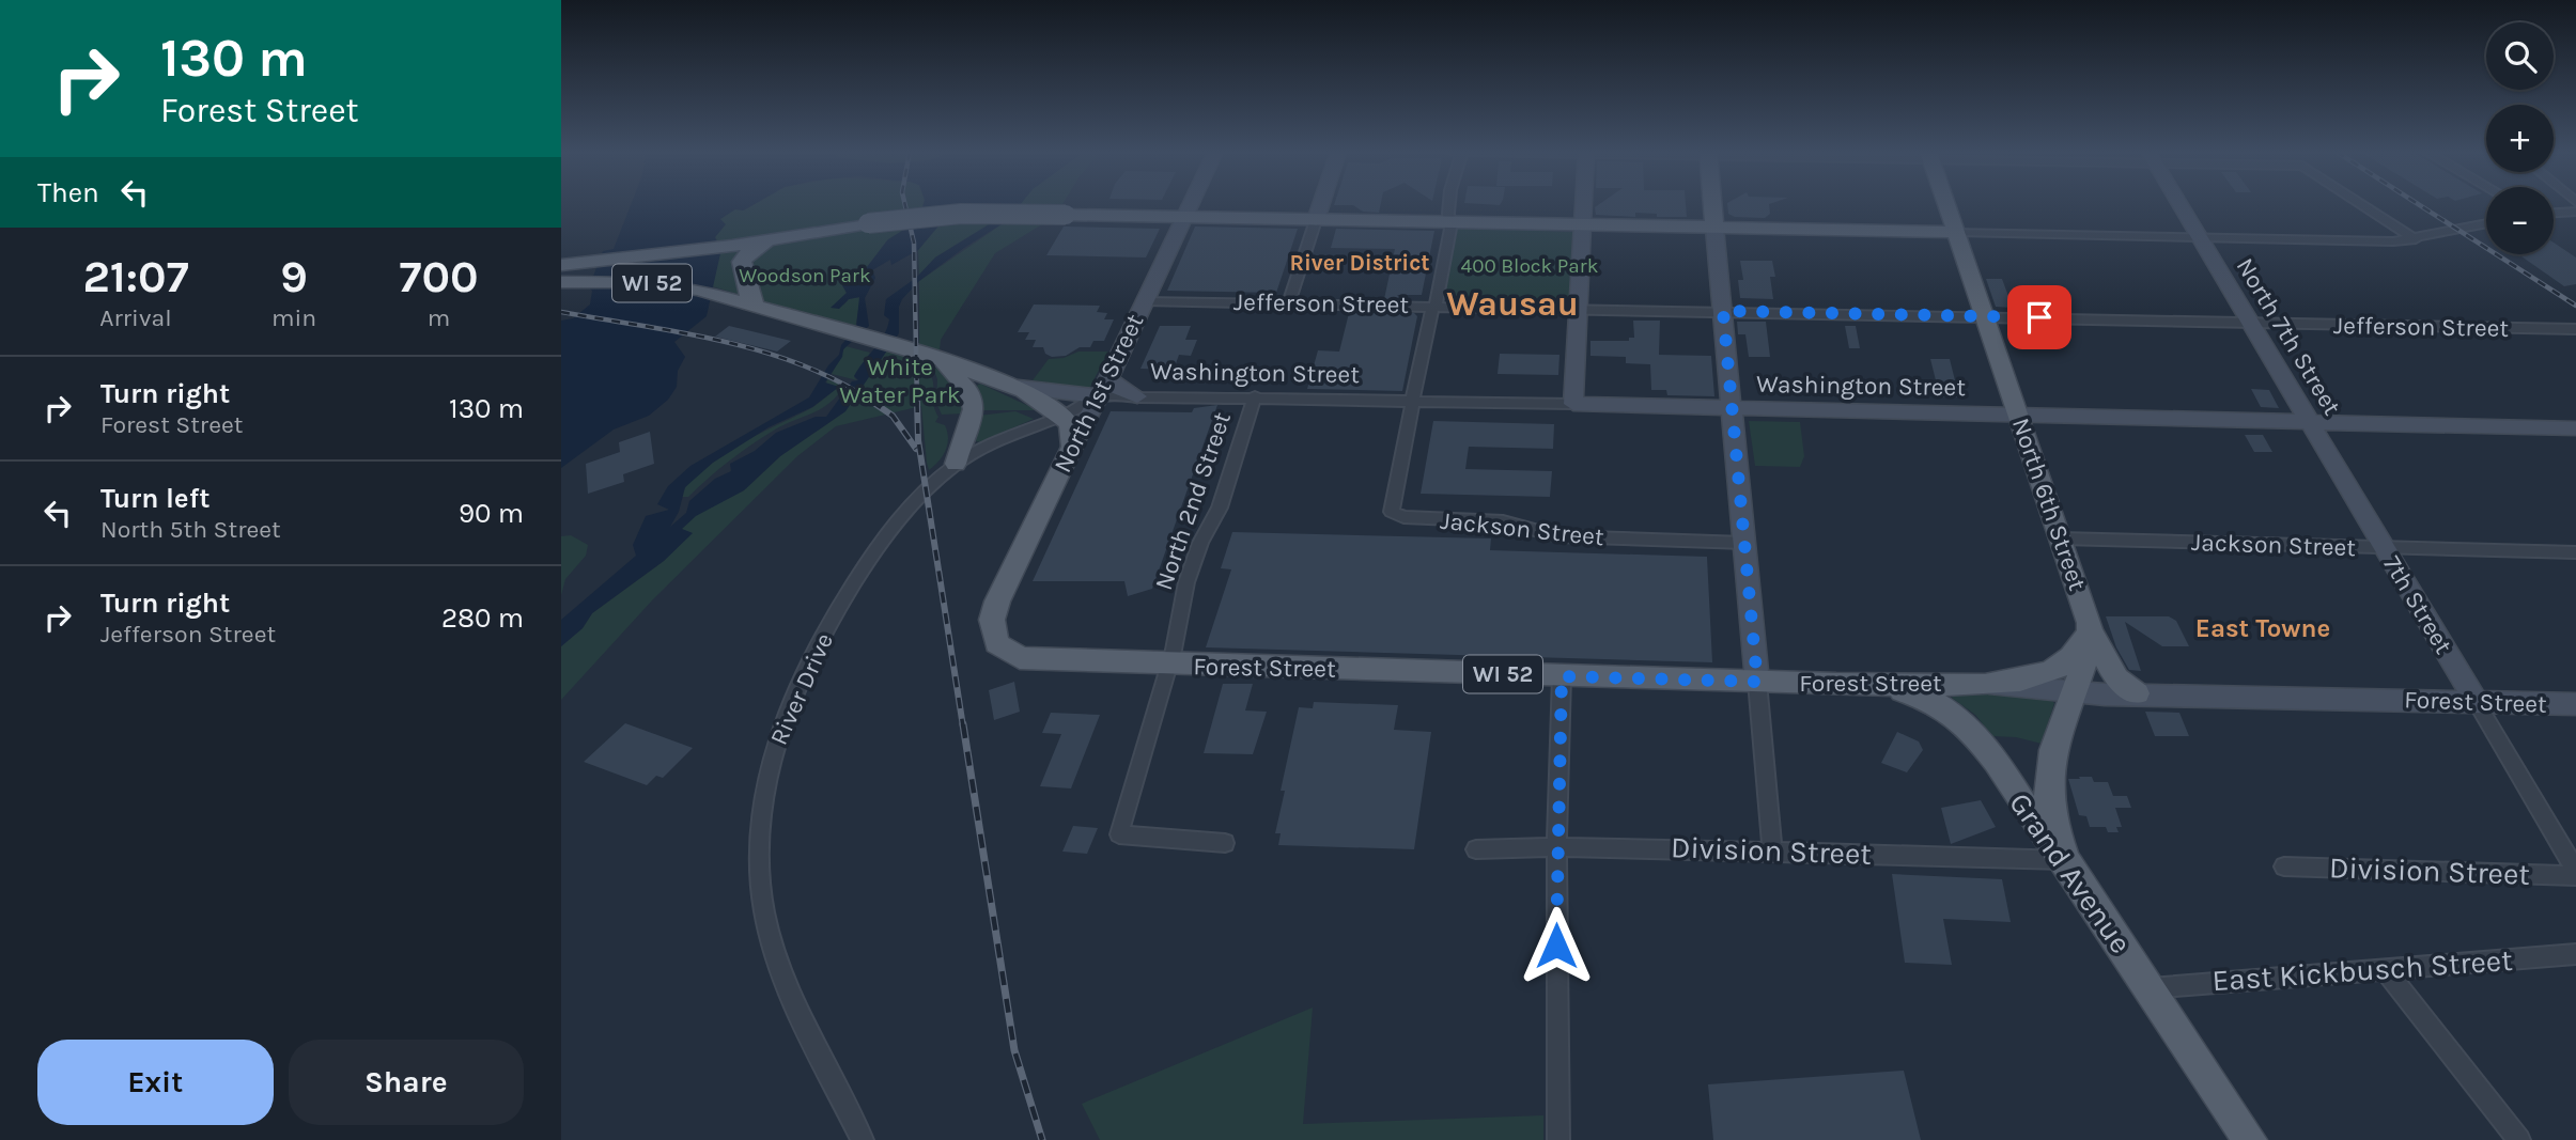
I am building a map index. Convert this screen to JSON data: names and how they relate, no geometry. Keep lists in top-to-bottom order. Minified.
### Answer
{"streets":{"main road":["WI 52","North 1st Street","North 6th Street","Forest Street","Grand Avenue"],"street":["Jefferson Street","North 7th Street","Washington Street","North 2nd Street","Jackson Street","7th Street","River Drive","Division Street","East Kickbusch Street"]},"crossings":[["WI 52","North 1st Street"],["WI 52","North 6th Street"],["WI 52","Forest Street"],["WI 52","River Drive"],["Jefferson Street","North 7th Street"],["Jefferson Street","North 1st Street"],["Jefferson Street","North 6th Street"],["North 7th Street","Washington Street"],["North 7th Street","Jackson Street"],["North 7th Street","7th Street"],["Washington Street","North 1st Street"],["Washington Street","North 2nd Street"],["Washington Street","North 6th Street"],["Washington Street","Jackson Street"],["Washington Street","River Drive"],["North 1st Street","Forest Street"],["North 1st Street","River Drive"],["North 2nd Street","Forest Street"],["North 6th Street","Jackson Street"],["North 6th Street","Forest Street"],["Jackson Street","7th Street"],["7th Street","Forest Street"],["Forest Street","Grand Avenue"],["Division Street","Grand Avenue"],["Grand Avenue","East Kickbusch Street"]],"districts":["River District","Wausau","East Towne"],"parks":["400 Block Park","Woodson Park","White Water Park"],"page":{"turn":["130 m","Forest Street"],"map_buttons":["+","−"],"then":"Then","eta":["21:07","Arrival","9","min","700","m"],"list":[{"name":"Turn right","note":"Forest Street","value":"130 m"},{"name":"Turn left","note":"North 5th Street","value":"90 m"},{"name":"Turn right","note":"Jefferson Street","value":"280 m"}],"buttons":["Exit","Share"]}}
